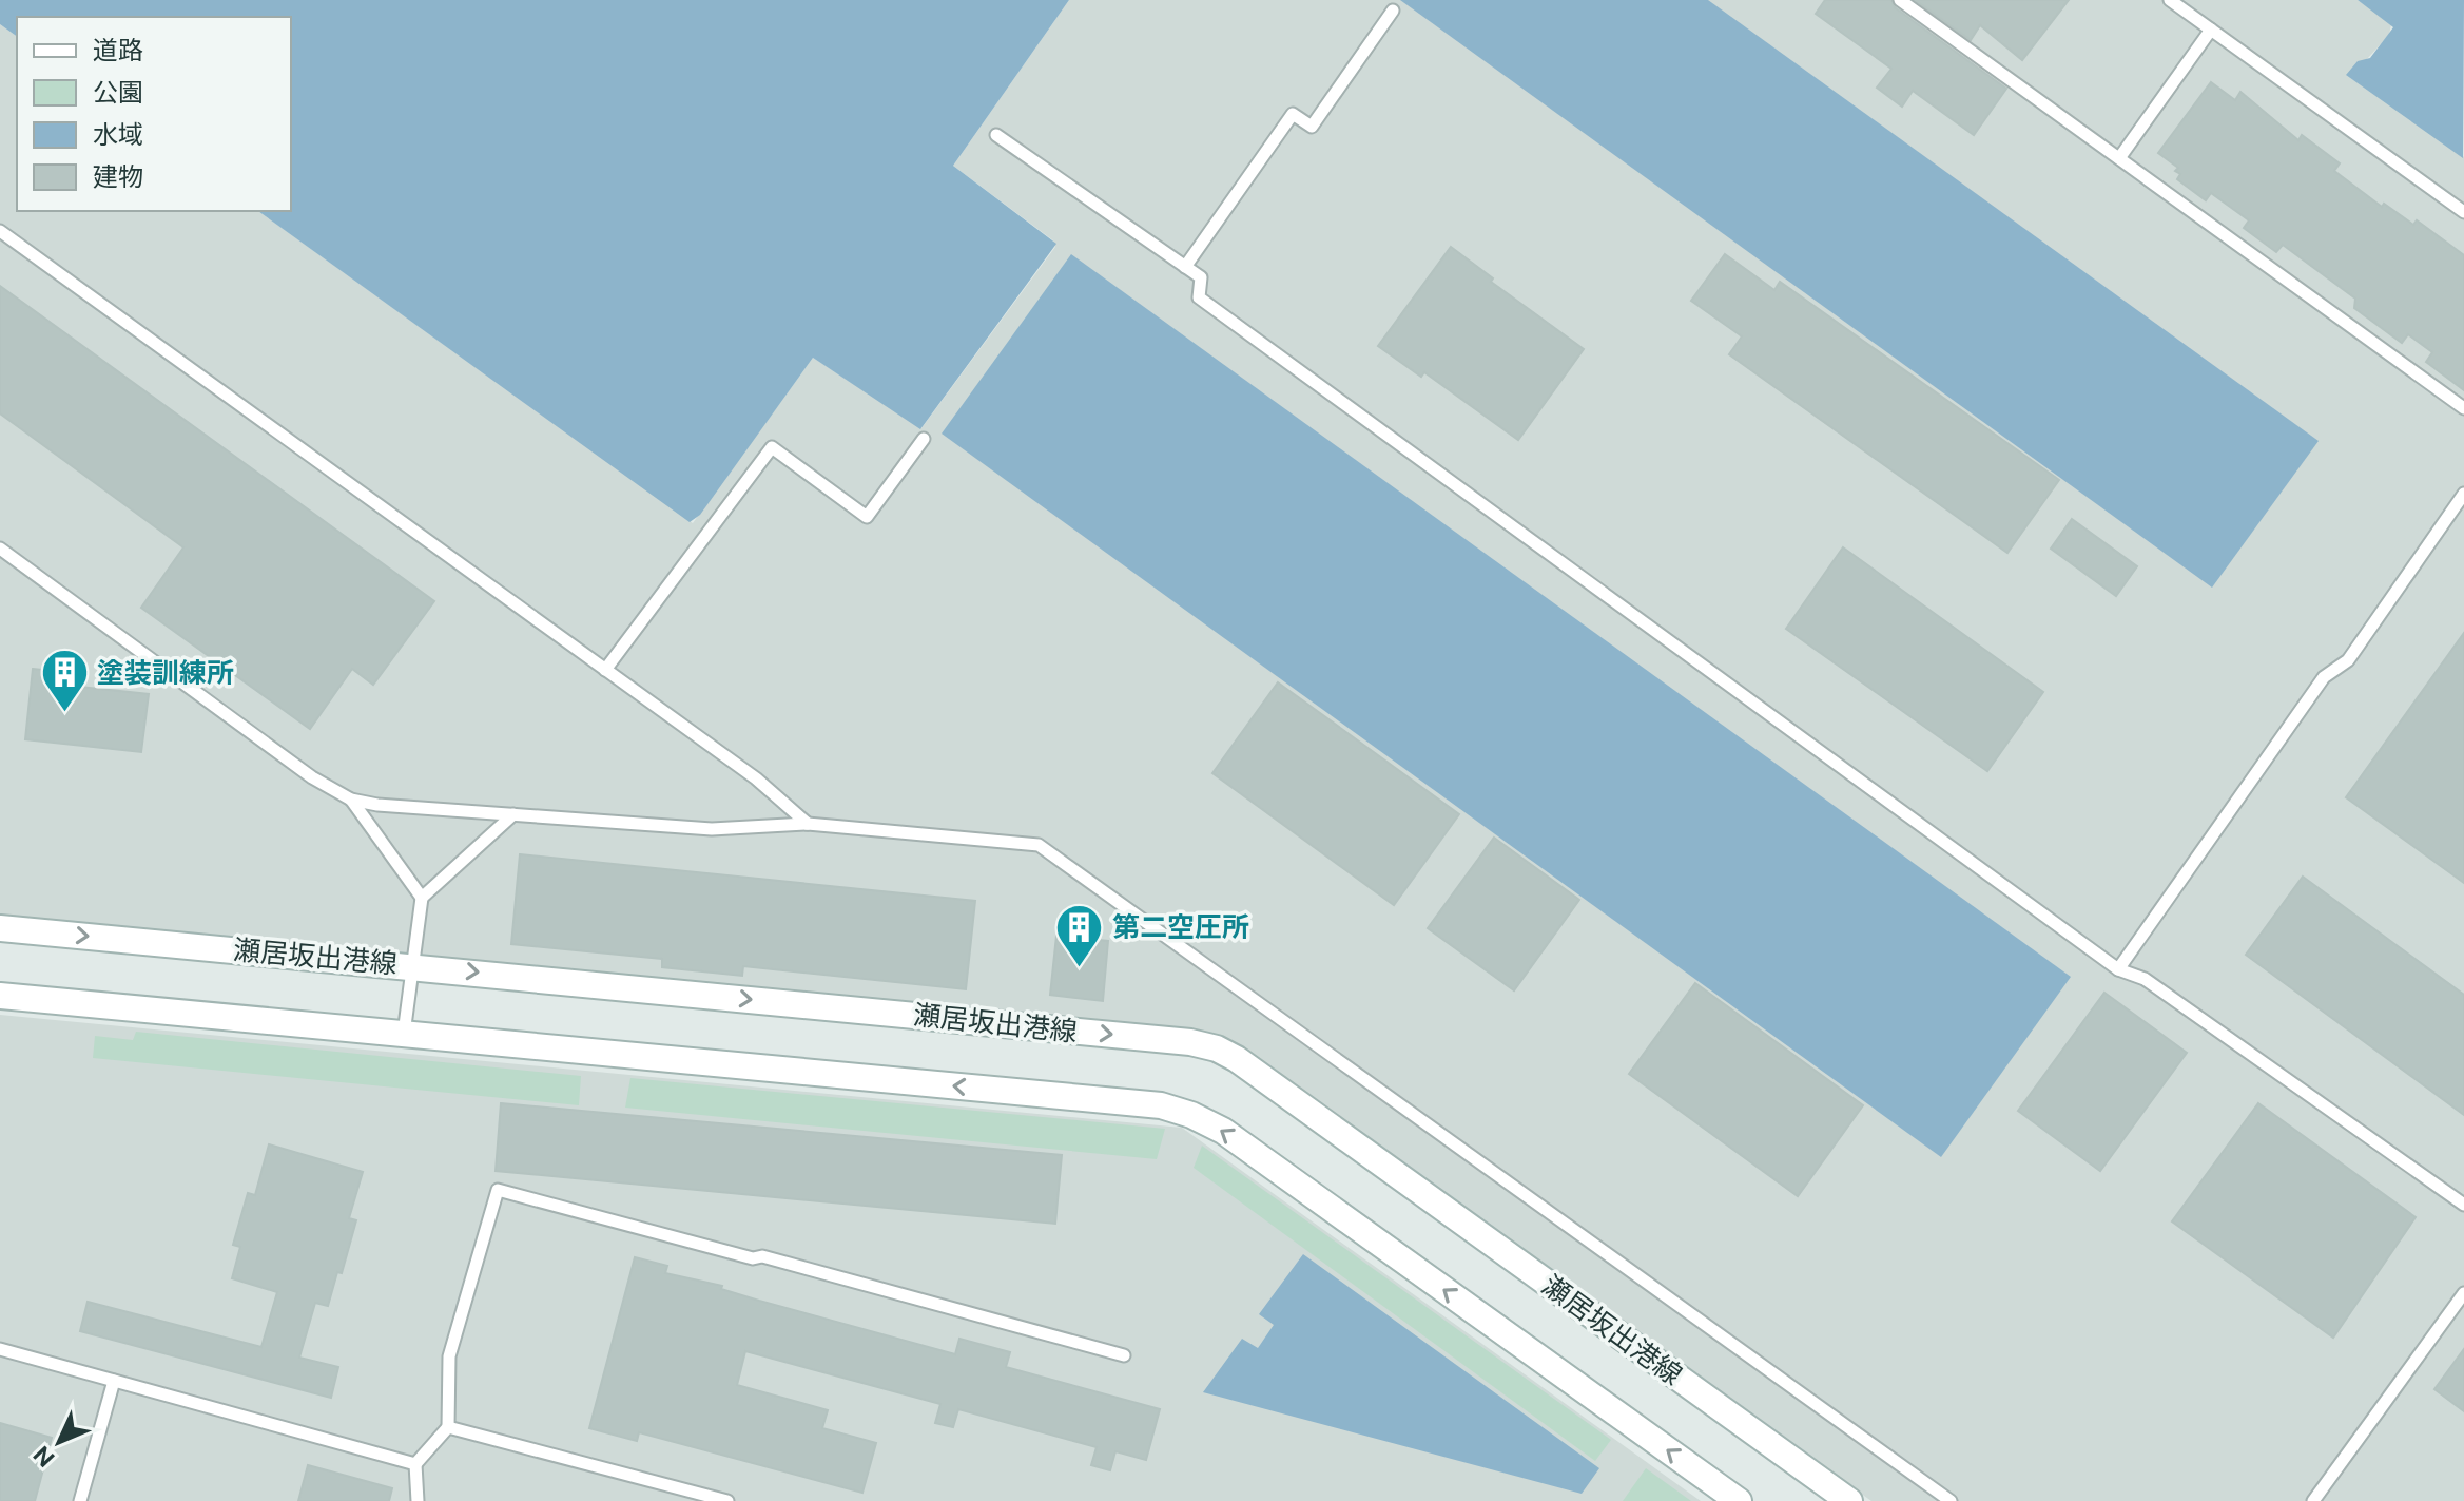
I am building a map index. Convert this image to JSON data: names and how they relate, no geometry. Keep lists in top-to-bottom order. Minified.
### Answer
{"streets":{"main road":["瀬居坂出港線"]},"places":{"building":["塗装訓練所","第二空圧所"]},"legend":["道路","公園","水域","建物"],"north":"bottom left"}
